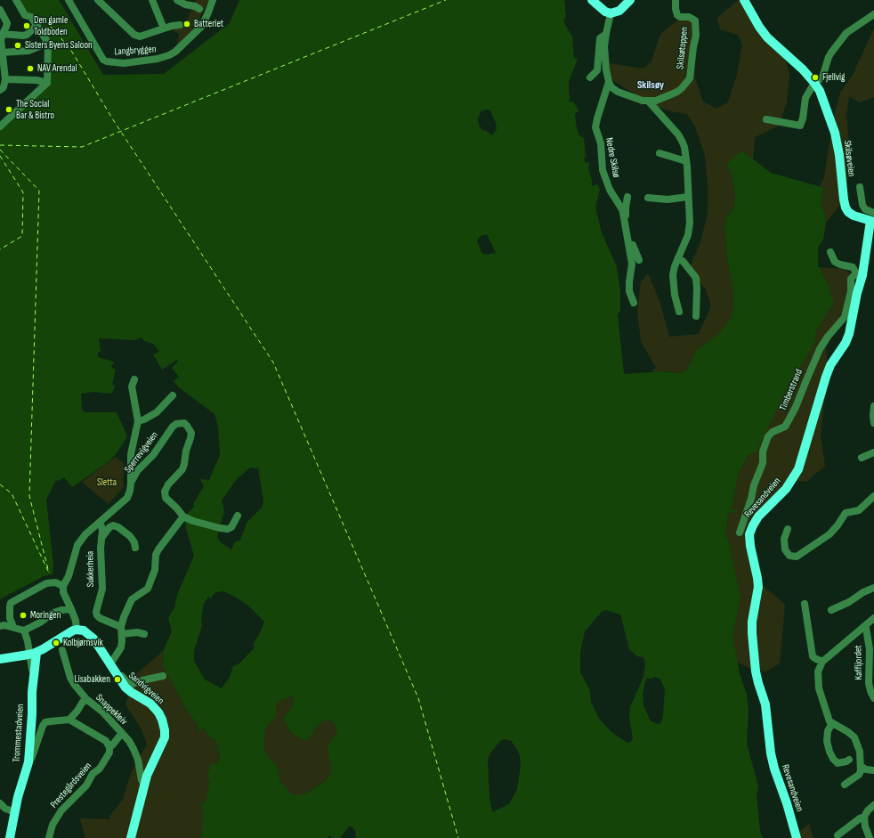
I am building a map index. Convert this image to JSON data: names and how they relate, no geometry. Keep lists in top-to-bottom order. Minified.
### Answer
{"streets":{"main road":["Skilsøveien","Revesandveien","Sandvigveien","Trommestadveien"],"street":["Skilsøtoppen","Langbryggen","Nedre Skilsø","Timberstrand","Sperrevigveien","Sukkerheia","Kaffijordet","Snappekleiv","Prestegårdsveien"]},"crossings":[["Skilsøtoppen","Nedre Skilsø"],["Skilsøveien","Revesandveien"],["Timberstrand","Revesandveien"],["Sperrevigveien","Sukkerheia"],["Sandvigveien","Snappekleiv"],["Snappekleiv","Prestegårdsveien"]],"districts":["Skilsøy"],"parks":["Sletta"],"places":["Batteriet","Den gamle Toldboden","Sisters Byens Saloon","NAV Arendal","Fjellvig","The Social Bar & Bistro","Moringen","Kolbjørnsvik","Lisabakken"]}
